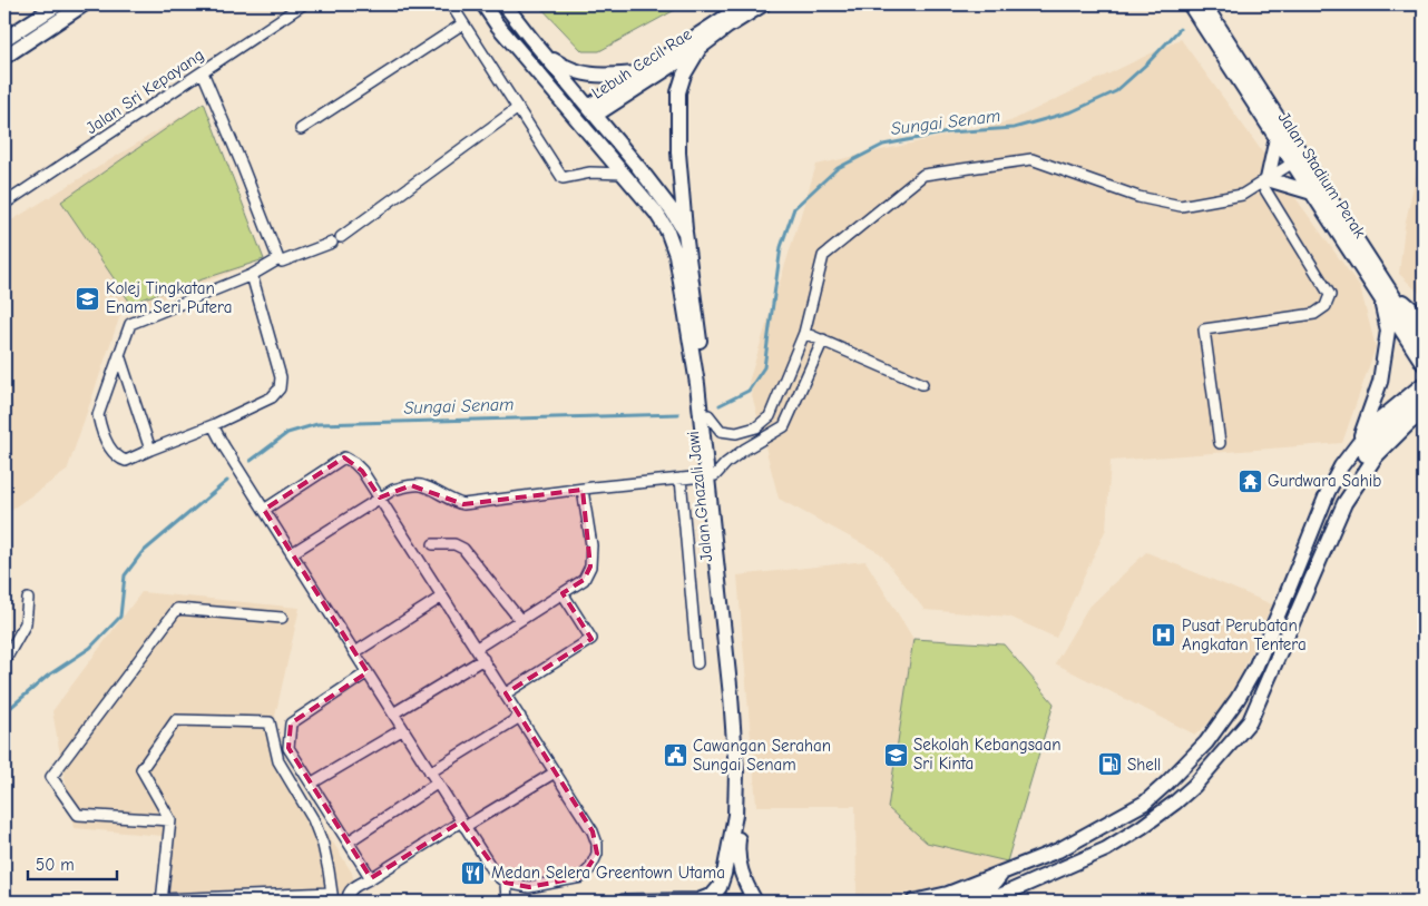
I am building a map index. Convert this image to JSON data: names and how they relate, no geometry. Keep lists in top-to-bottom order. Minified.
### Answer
{"streets":{"street":["Lebuh Cecil Rae","Jalan Sri Kepayang","Jalan Stadium Perak","Jalan Ghazali Jawi"]},"crossings":[["Lebuh Cecil Rae","Jalan Ghazali Jawi"]],"water":["Sungai Senam"],"places":{"school or university":["Kolej Tingkatan Enam Seri Putera","Sekolah Kebangsaan Sri Kinta"],"temple":["Gurdwara Sahib"],"hospital":["Pusat Perubatan Angkatan Tentera"],"public building":["Cawangan Serahan Sungai Senam"],"fuel station":["Shell"],"restaurant":["Medan Selera Greentown Utama"]},"scale_bar":"50 m"}
